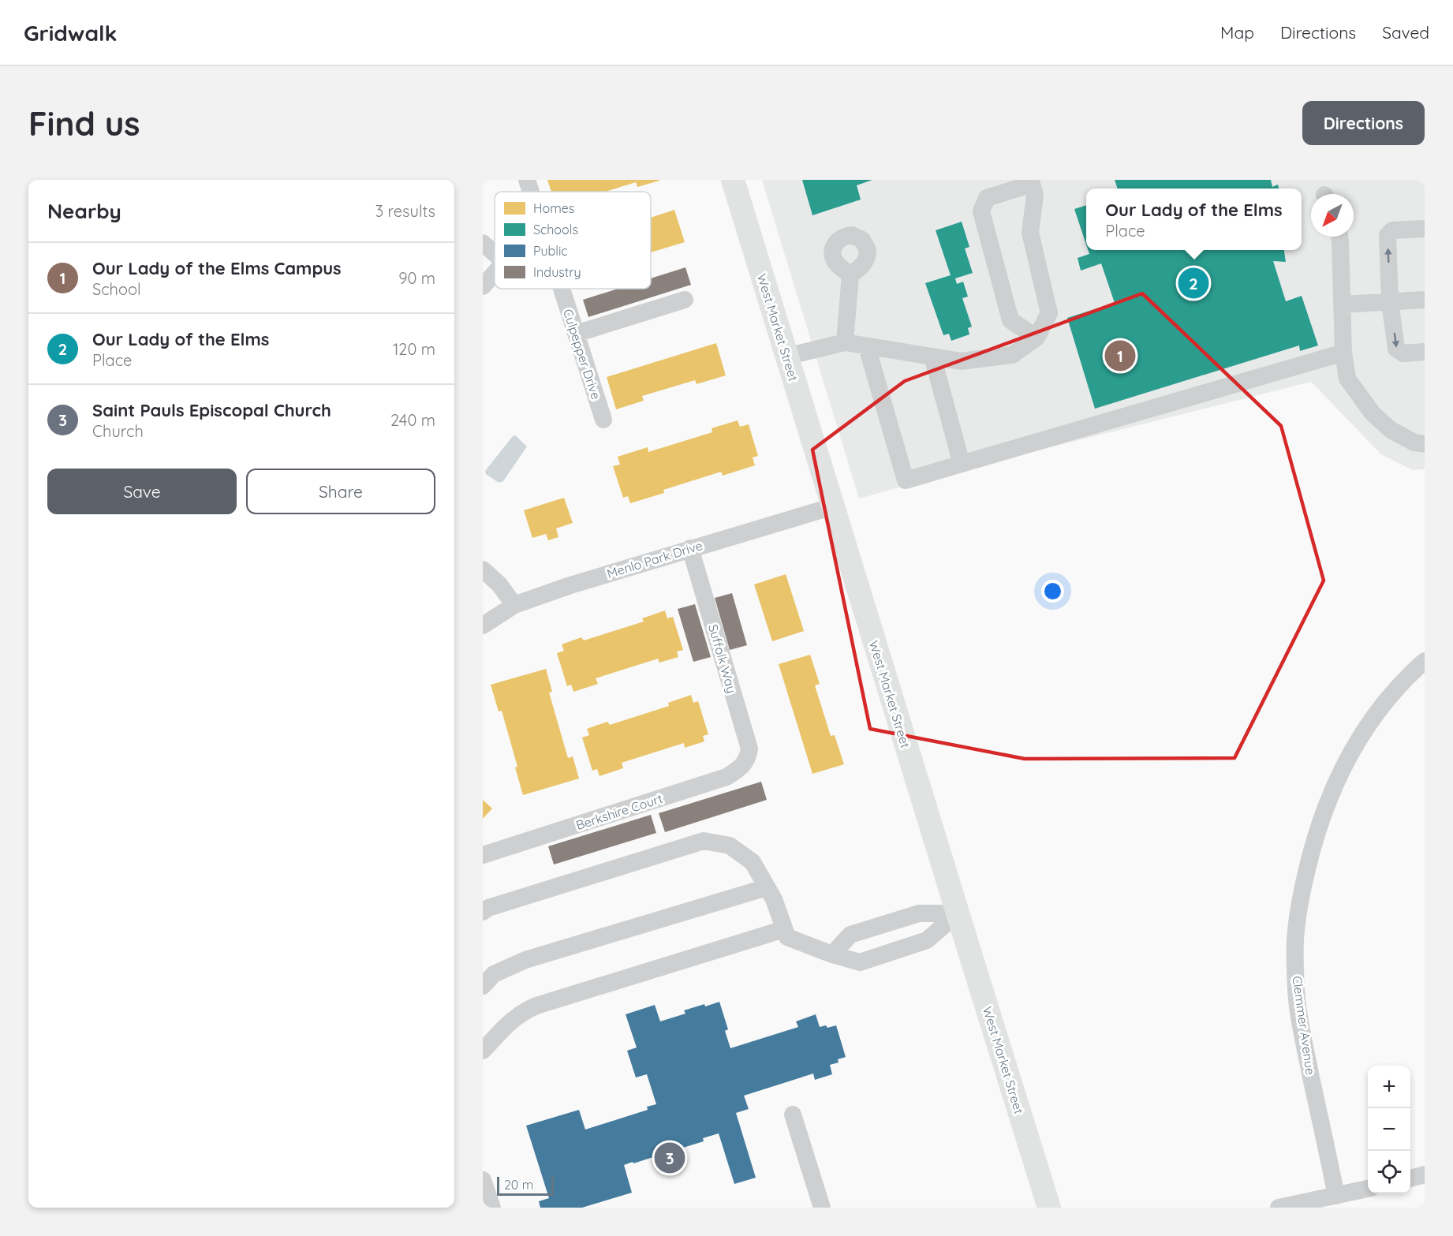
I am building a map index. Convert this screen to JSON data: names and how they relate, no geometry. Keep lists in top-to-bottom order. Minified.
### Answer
{"streets":{"main road":["West Market Street"],"street":["Culpepper Drive","Menlo Park Drive","Suffolk Way","Berkshire Court","Clemmer Avenue"]},"crossings":[["West Market Street","Menlo Park Drive"],["Menlo Park Drive","Suffolk Way"],["Suffolk Way","Berkshire Court"]],"legend":["Homes","Schools","Public","Industry"],"scale_bar":"20 m","north":"bottom left","page":{"header":"Gridwalk","nav":["Map","Directions","Saved"],"buttons":["Directions",["Save","Share"]],"title":"Find us","heading":["Nearby","3 results"],"popup":["Our Lady of the Elms","Place"],"list":[{"mark":"1","name":"Our Lady of the Elms Campus","note":"School","value":"90 m"},{"mark":"2","name":"Our Lady of the Elms","note":"Place","value":"120 m"},{"mark":"3","name":"Saint Pauls Episcopal Church","note":"Church","value":"240 m"}],"pins":["2","1","3"],"map_buttons":["+","−"],"scale":"20 m"}}
